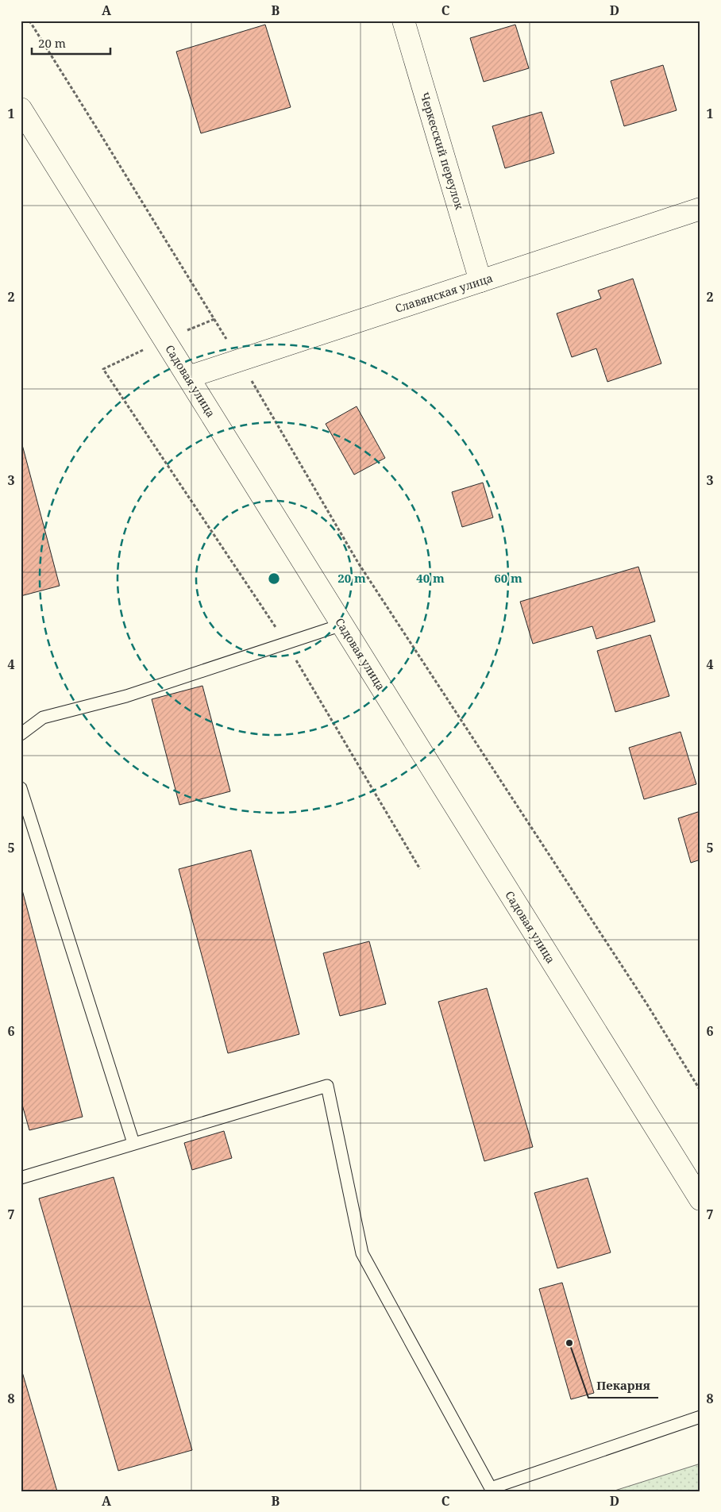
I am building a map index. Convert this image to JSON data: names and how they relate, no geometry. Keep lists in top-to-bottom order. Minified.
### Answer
{"streets":{"street":["Черкесский переулок","Славянская улица","Садовая улица"]},"crossings":[["Черкесский переулок","Славянская улица"],["Славянская улица","Садовая улица"]],"places":["Пекарня"],"scale_bar":"20 m","grid":{"columns":["A","B","C","D"],"rows":["1","2","3","4","5","6","7","8"]},"rings":["20 m","40 m","60 m"]}
